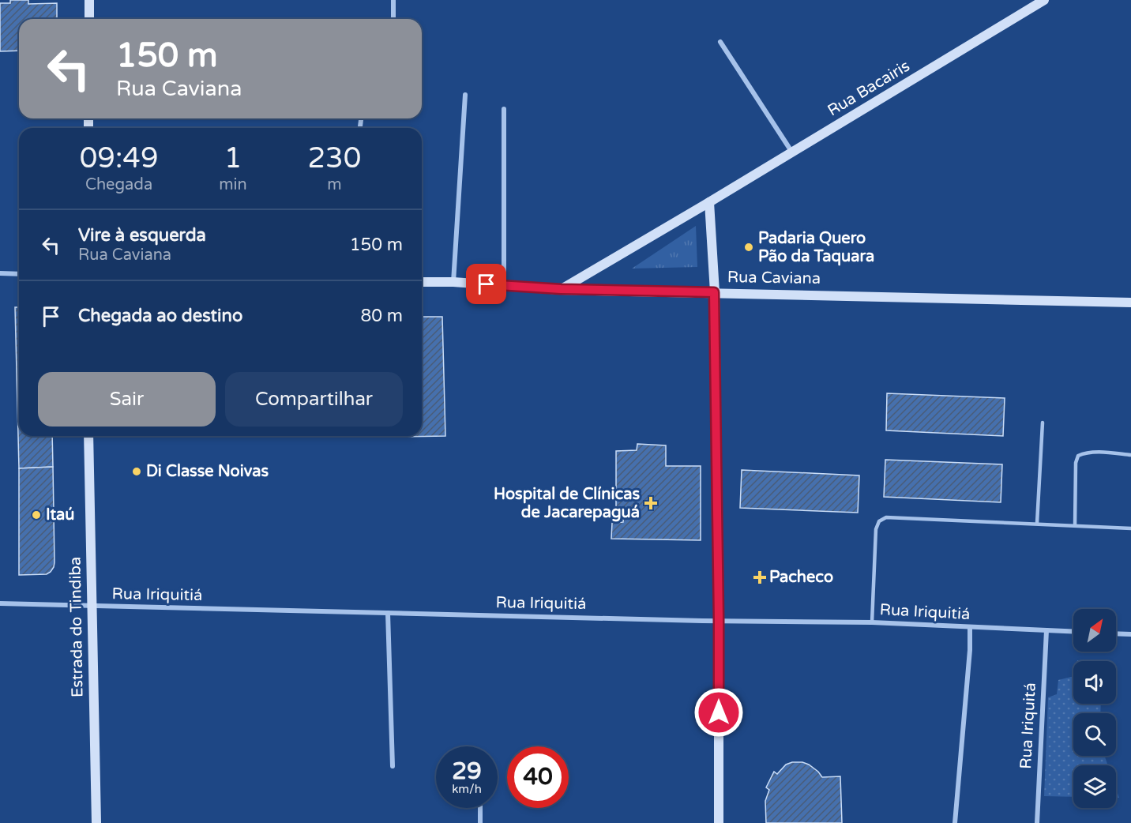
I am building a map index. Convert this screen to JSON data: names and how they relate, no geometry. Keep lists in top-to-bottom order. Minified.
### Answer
{"streets":{"street":["Rua Bacairis","Rua Caviana","Rua Iriquitiá","Estrada do Tindiba","Rua Iriquitá"]},"crossings":[["Rua Bacairis","Rua Caviana"],["Rua Iriquitiá","Estrada do Tindiba"],["Rua Iriquitiá","Rua Iriquitá"]],"places":{"other":["Padaria Quero Pão da Taquara","Di Classe Noivas","Itaú"],"health":["Hospital de Clínicas de Jacarepaguá","Pacheco"]},"north":"top right","page":{"turn":["150 m","Rua Caviana"],"eta":["09:49","Chegada","1","min","230","m"],"list":[{"name":"Vire à esquerda","note":"Rua Caviana","value":"150 m"},{"name":"Chegada ao destino","value":"80 m"}],"buttons":["Sair","Compartilhar"],"speed":"29 km/h","limit":"40"}}
